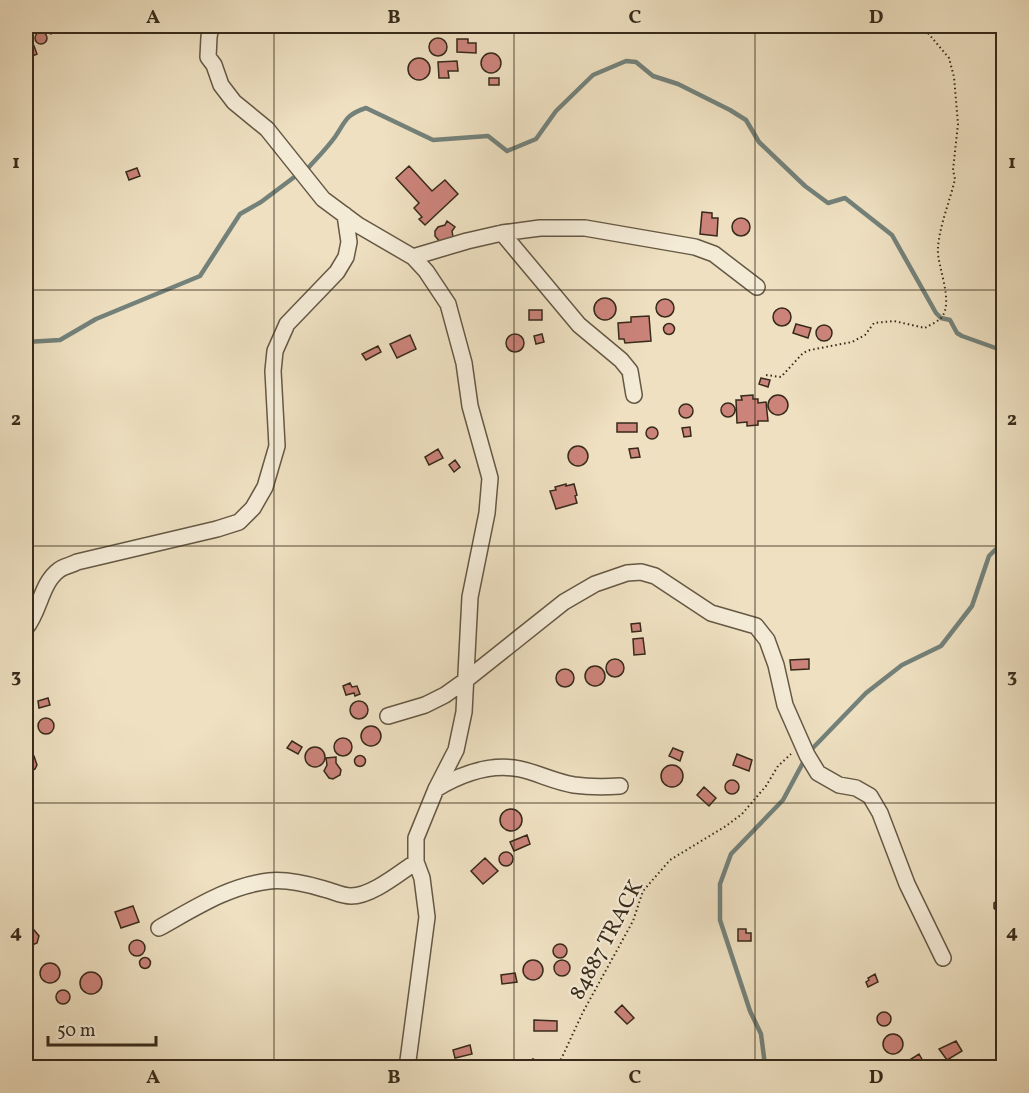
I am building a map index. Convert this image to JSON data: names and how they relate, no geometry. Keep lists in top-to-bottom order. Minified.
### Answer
{"streets":{"path":["84887 TRACK"]},"scale_bar":"50 m","grid":{"columns":["A","B","C","D"],"rows":["1","2","3","4"]}}
